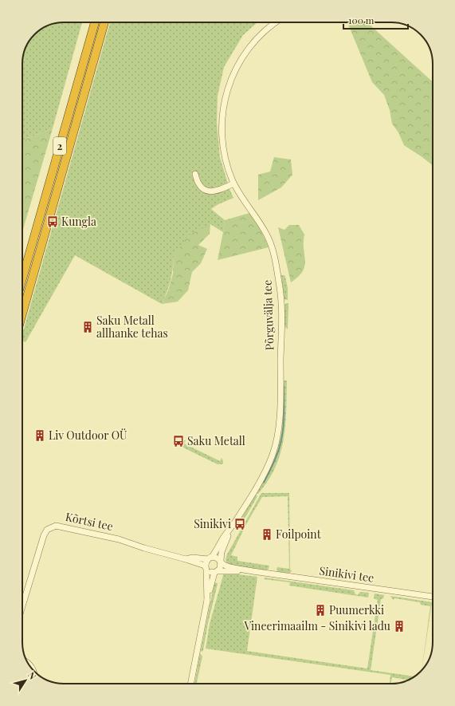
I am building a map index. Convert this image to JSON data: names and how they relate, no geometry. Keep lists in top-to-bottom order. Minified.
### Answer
{"streets":{"highway":["2"],"street":["Põrguvälja tee","Kõrtsi tee","Sinikivi tee"]},"crossings":[["Põrguvälja tee","Kõrtsi tee"],["Põrguvälja tee","Sinikivi tee"],["Kõrtsi tee","Sinikivi tee"]],"places":{"bus stop":["Kungla","Saku Metall","Sinikivi"],"building":["Saku Metall allhanke tehas","Liv Outdoor OÜ","Foilpoint","Puumerkki","Vineerimaailm - Sinikivi ladu"]},"scale_bar":"100 m","north":"top right"}
